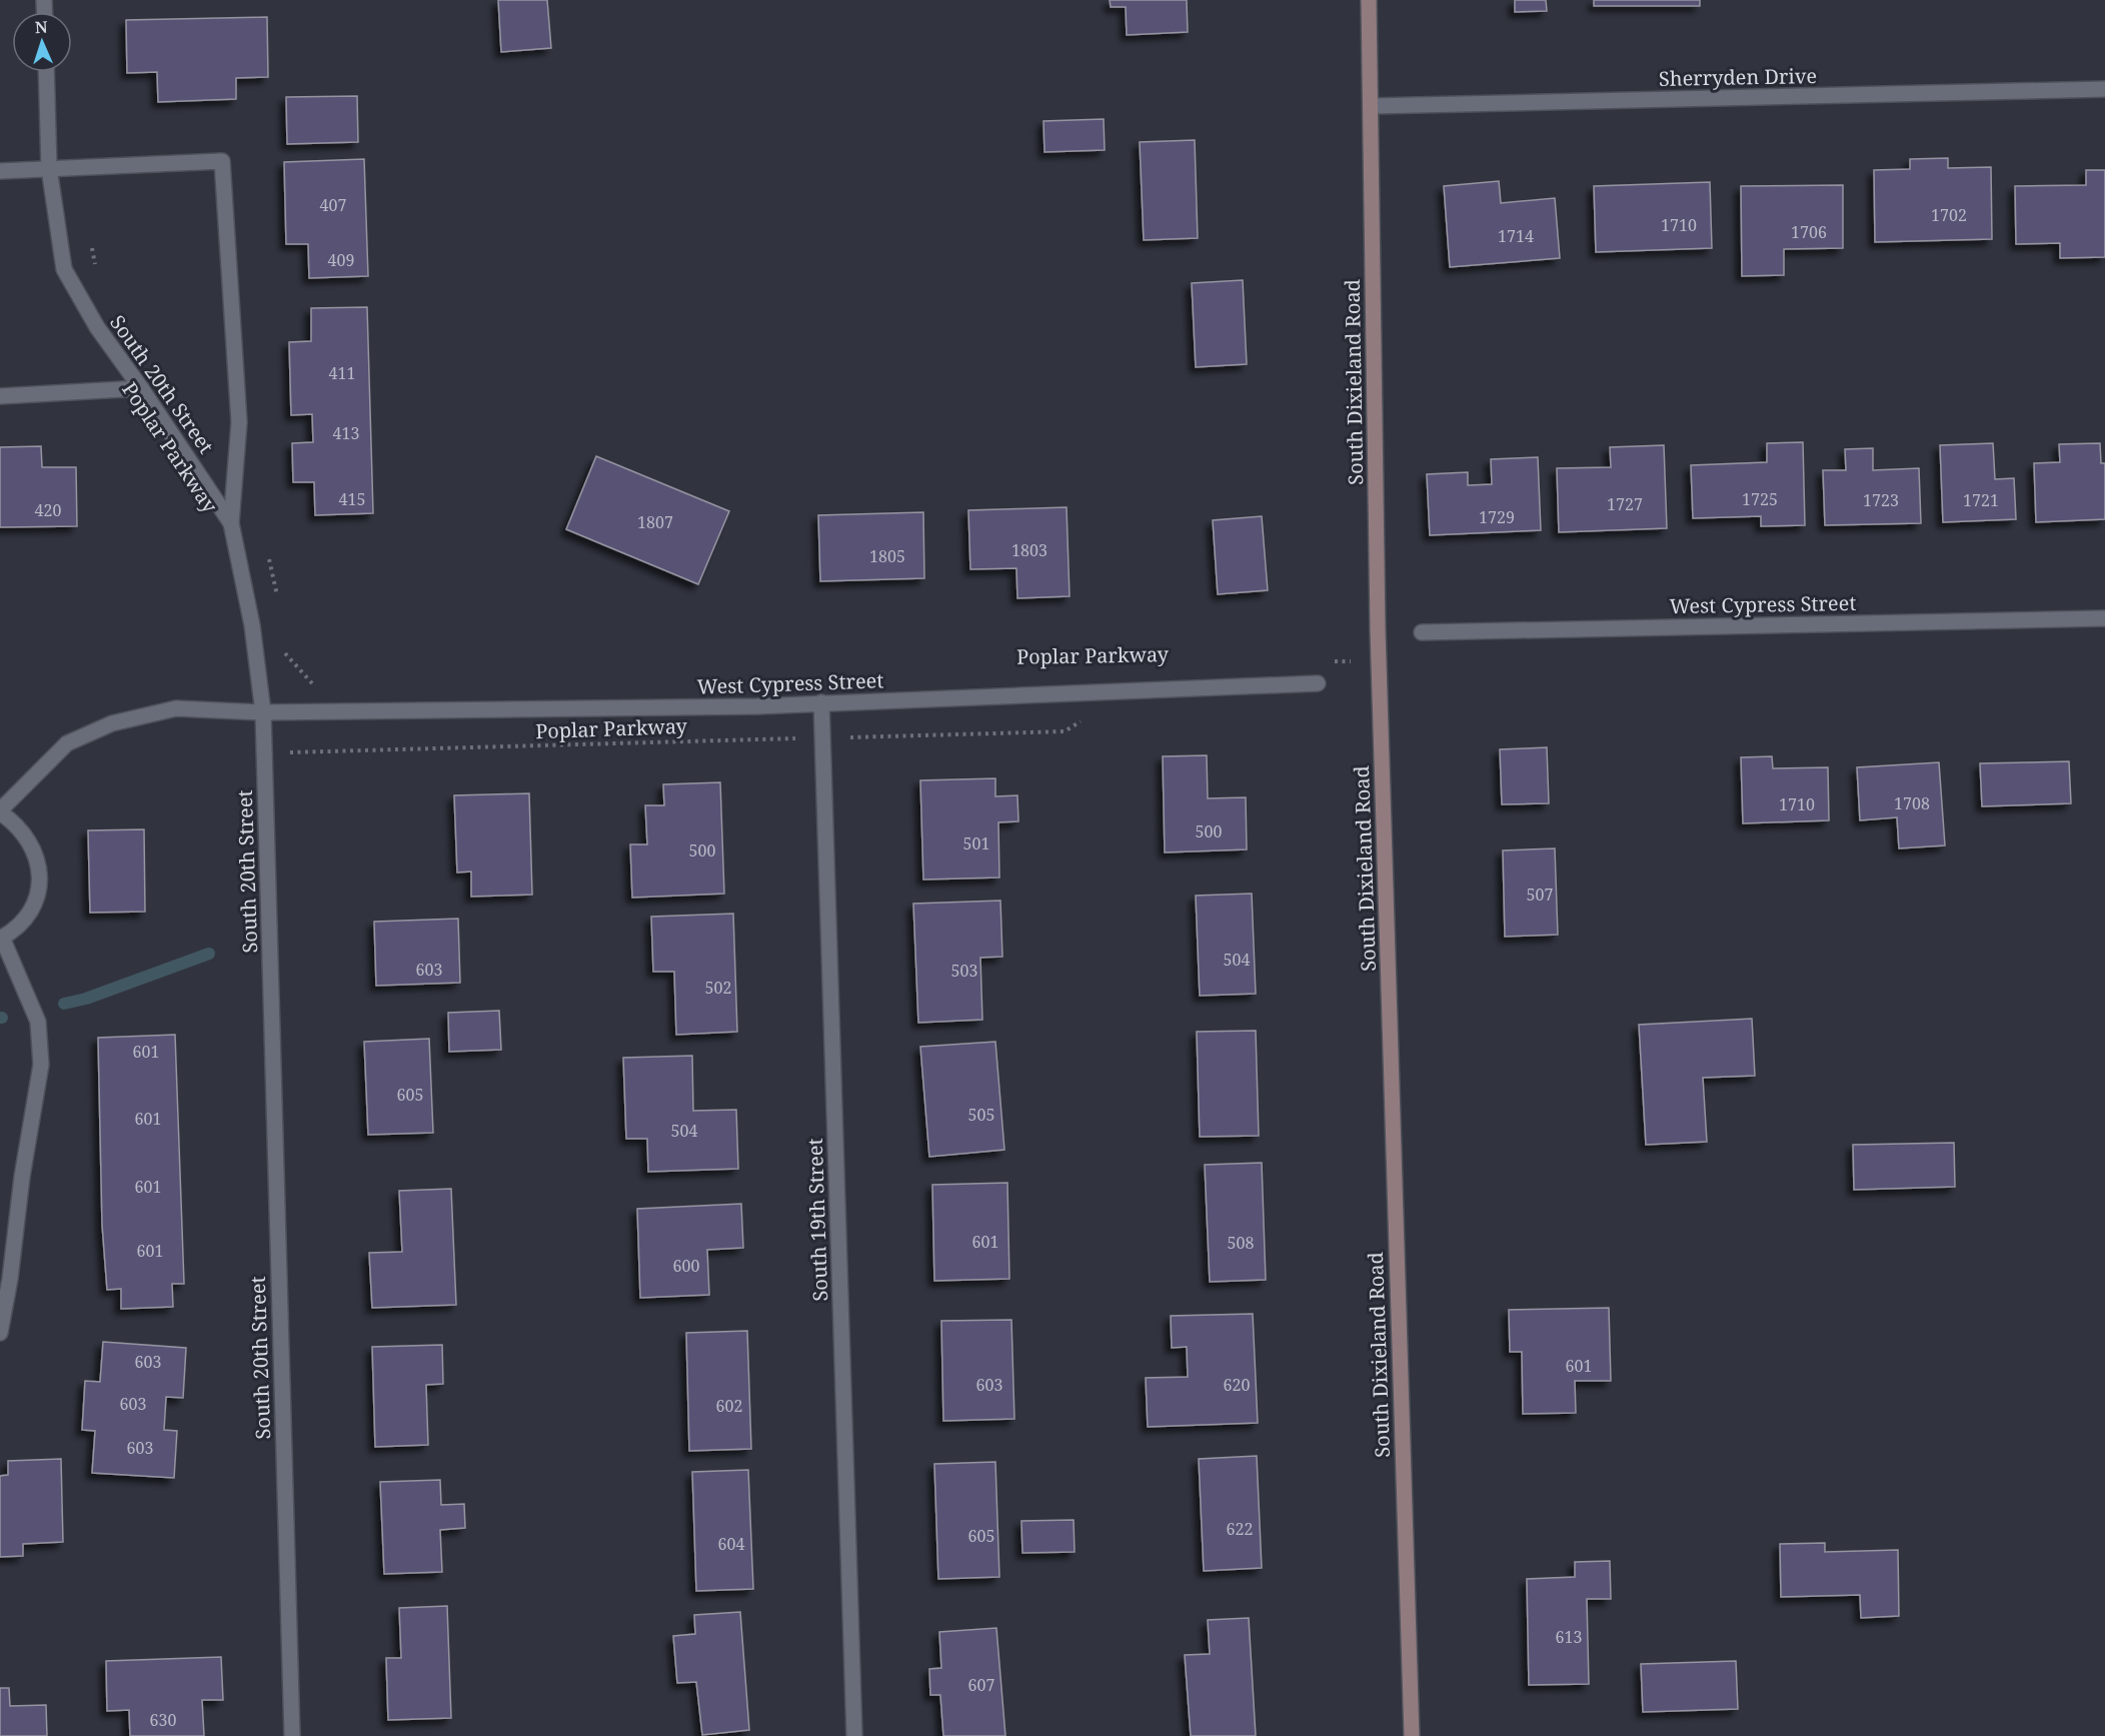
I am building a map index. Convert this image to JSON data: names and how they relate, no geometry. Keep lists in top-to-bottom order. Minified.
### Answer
{"streets":{"main road":["South Dixieland Road"],"street":["Sherryden Drive","South 20th Street","West Cypress Street","South 19th Street"],"path":["Poplar Parkway"]},"crossings":[["Sherryden Drive","South Dixieland Road"],["South 20th Street","West Cypress Street"],["West Cypress Street","South 19th Street"]],"house_numbers":["407","1702","1710","1706","1714","409","411","413","415","1725","1723","1721","1727","420","1729","1807","1803","1805","1708","1710","500","501","500","507","504","603","503","502","601","605","505","601","504","601","601","508","601","600","603","601","603","620","603","602","603","622","605","604","613","607","630"],"north":"top"}
